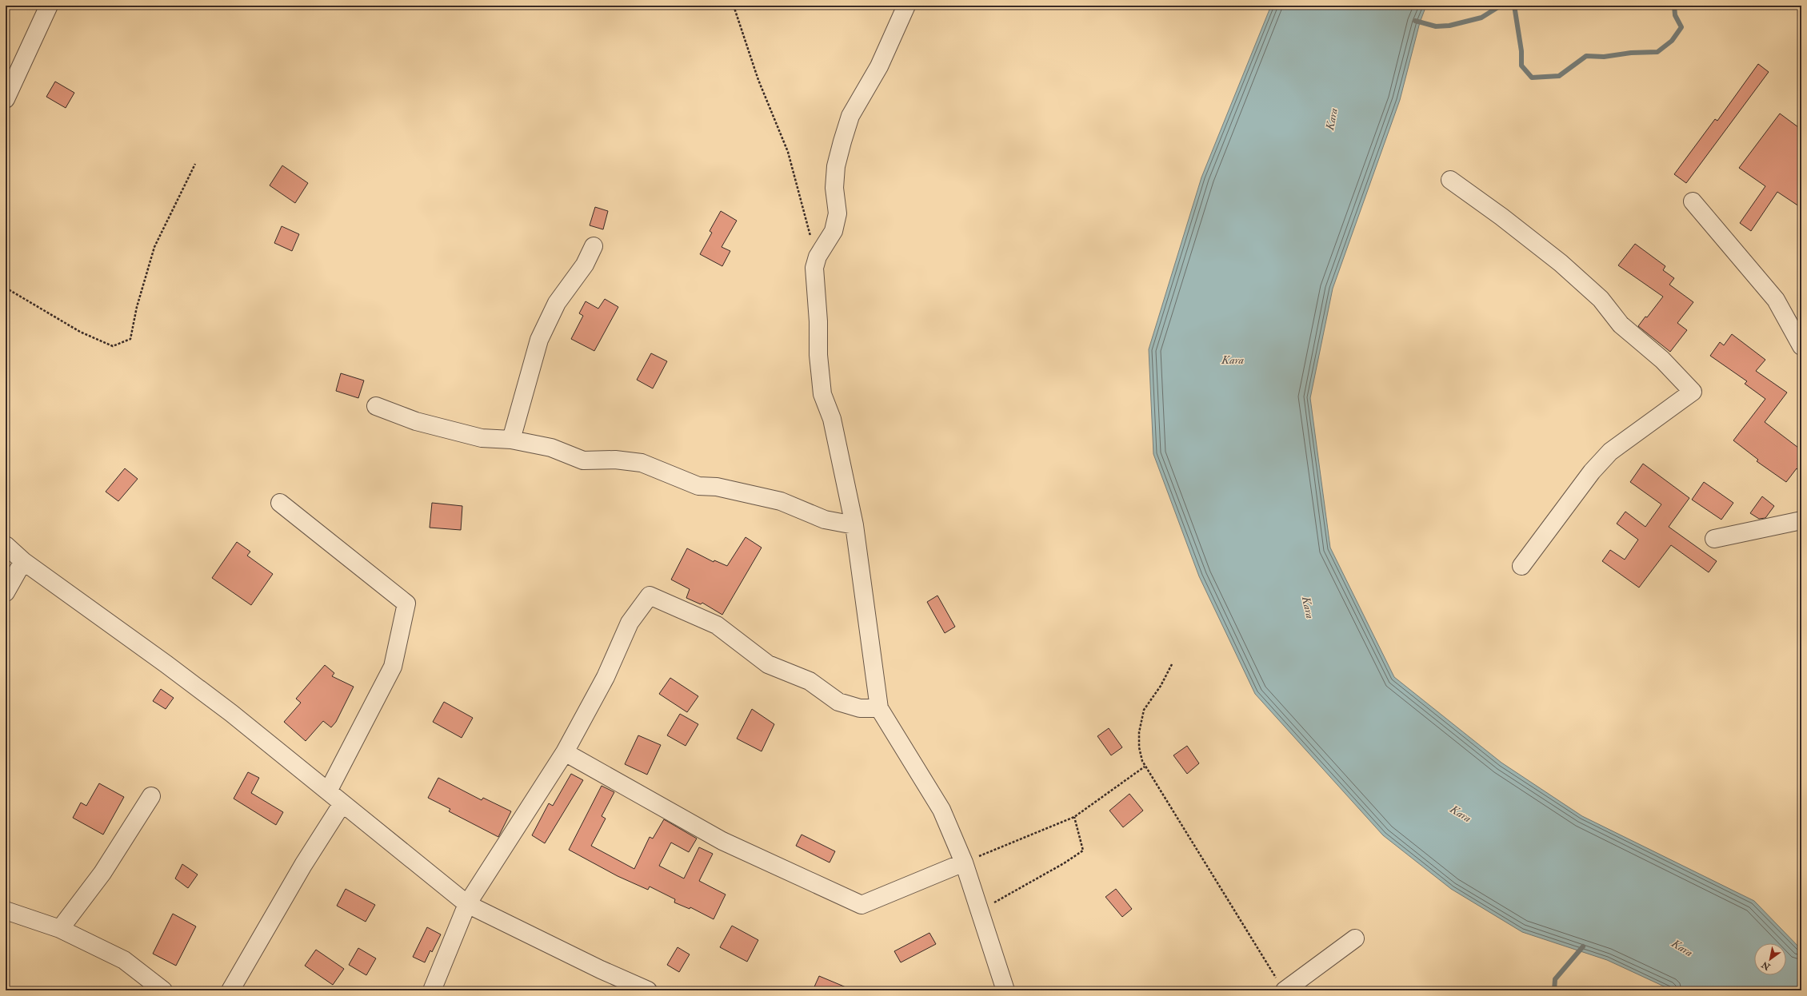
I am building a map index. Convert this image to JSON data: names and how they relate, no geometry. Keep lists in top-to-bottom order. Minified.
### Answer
{"water":["Kara"],"north":"bottom left"}
